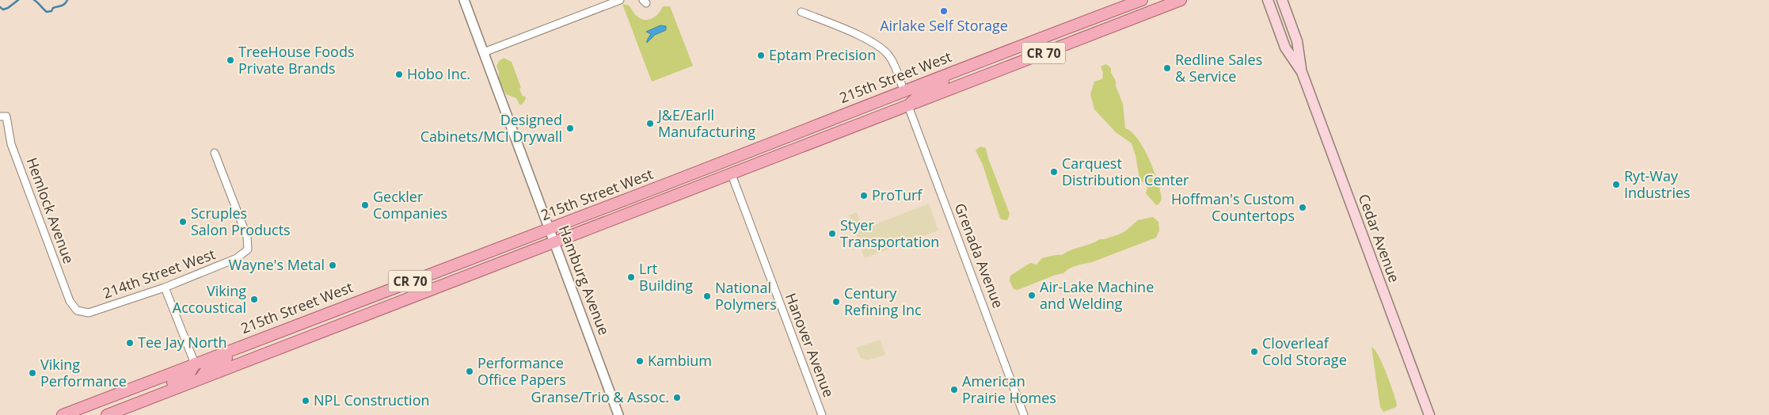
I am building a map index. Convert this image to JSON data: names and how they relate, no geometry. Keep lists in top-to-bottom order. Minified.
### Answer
{"streets":{"main road":["CR 70","215th Street West","Cedar Avenue"],"street":["Hemlock Avenue","Grenada Avenue","214th Street West","Hamburg Avenue","Hanover Avenue"]},"crossings":[["215th Street West","Grenada Avenue"],["215th Street West","Hamburg Avenue"],["215th Street West","Hanover Avenue"],["Hemlock Avenue","214th Street West"]],"places":["Airlake Self Storage","Eptam Precision","TreeHouse Foods Private Brands","Redline Sales & Service","Hobo Inc.","J&E/Earll Manufacturing","Designed Cabinets/MCI Drywall","Carquest Distribution Center","Ryt-Way Industries","ProTurf","Geckler Companies","Hoffman's Custom Countertops","Scruples Salon Products","Styer Transportation","Wayne's Metal","Lrt Building","Air-Lake Machine and Welding","National Polymers","Viking Accoustical","Century Refining Inc","Tee Jay North","Cloverleaf Cold Storage","Kambium","Performance Office Papers","Viking Performance","American Prairie Homes","Granse/Trio & Assoc.","NPL Construction"]}
